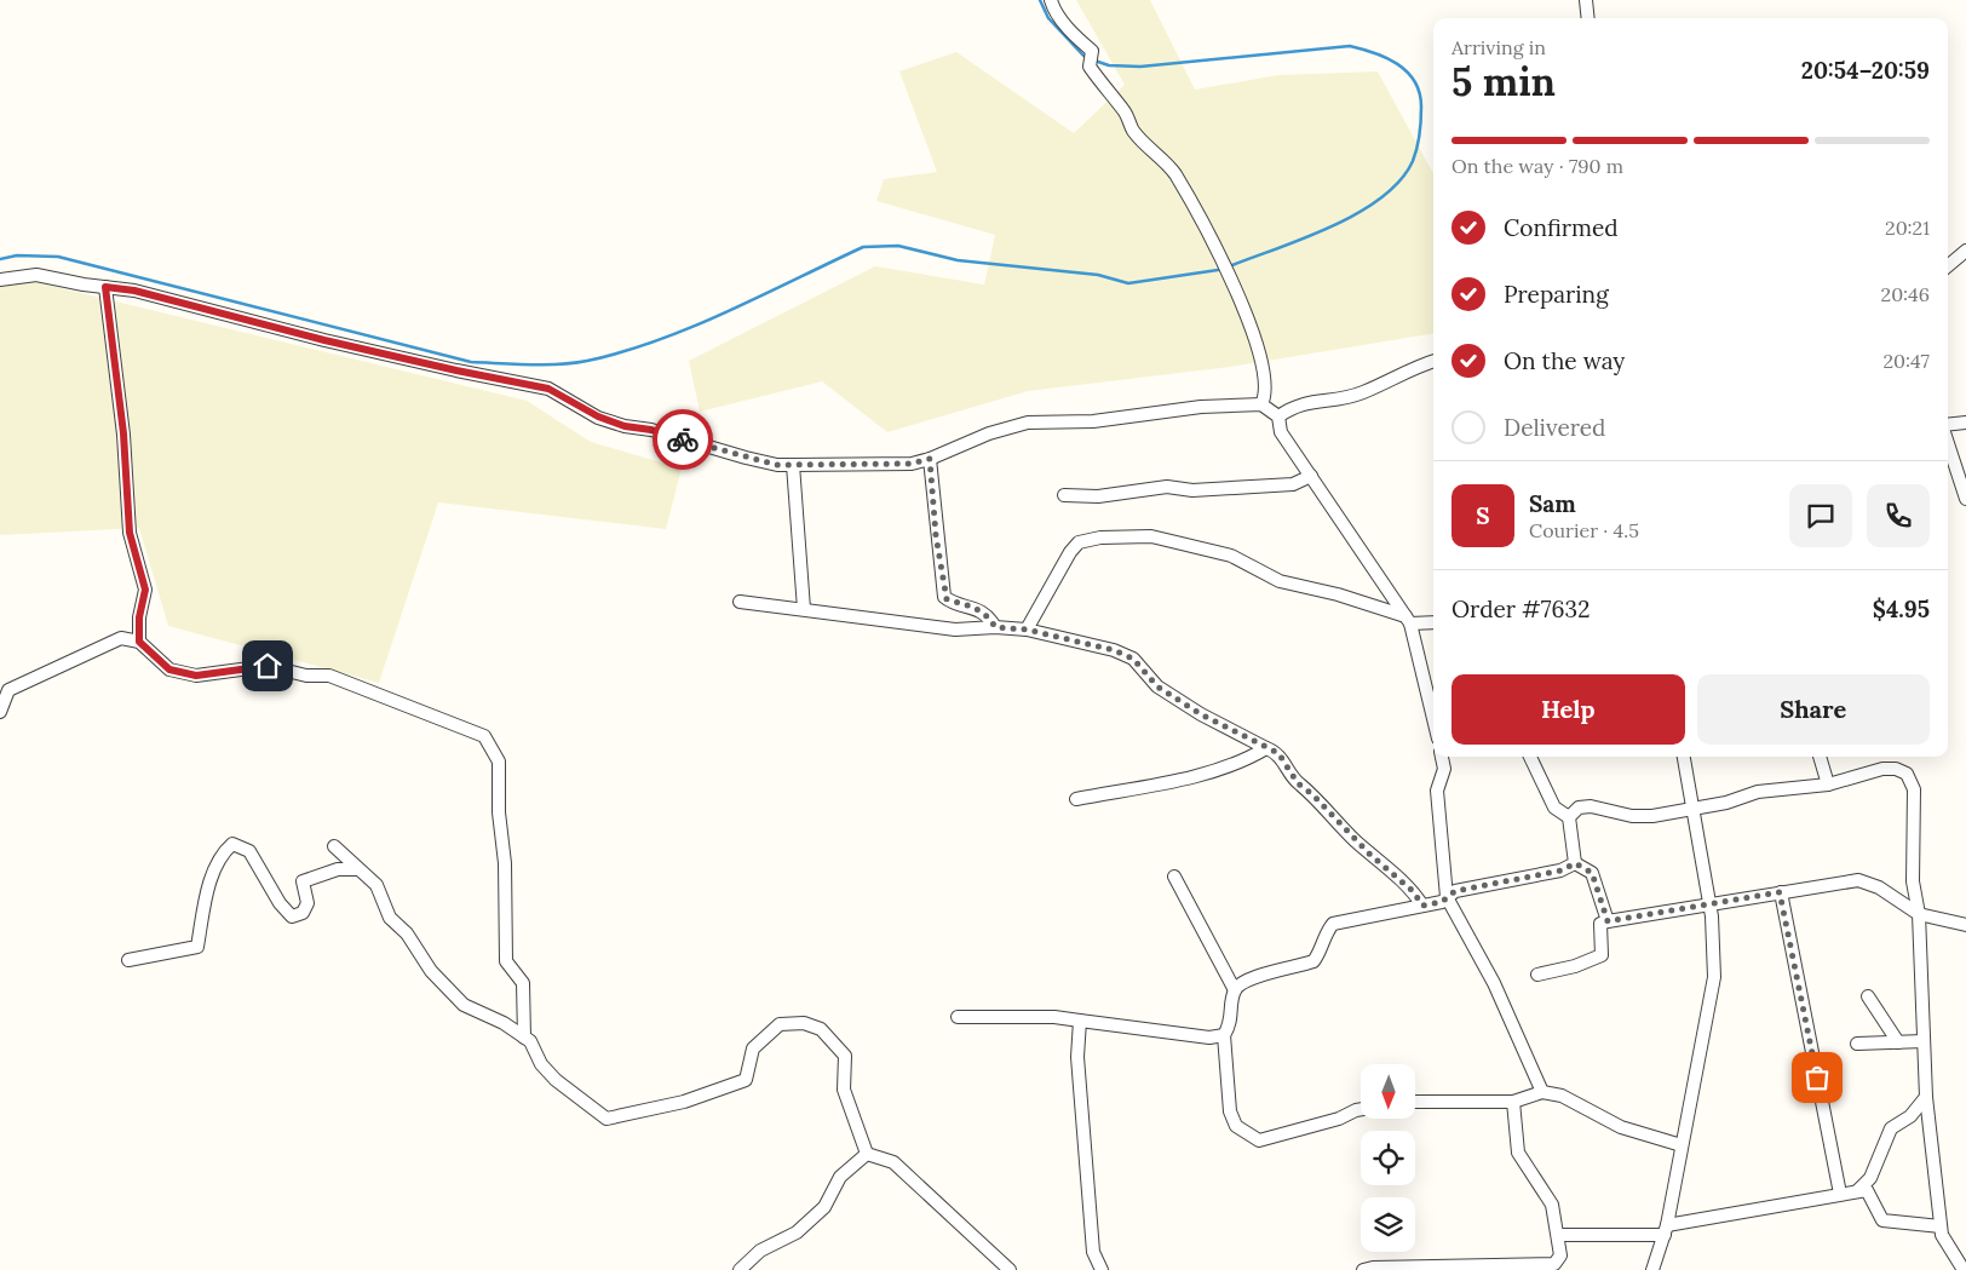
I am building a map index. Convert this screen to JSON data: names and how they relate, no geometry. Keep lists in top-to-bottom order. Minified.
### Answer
{"north":"bottom","page":{"heading":["5 min","Arriving in","20:54–20:59"],"panel":["Sam","Courier · 4.5","Order #7632","$4.95"],"bar":"On the way · 790 m","list":[["Confirmed","20:21"],["Preparing","20:46"],["On the way","20:47"],"Delivered"],"round":"S","buttons":["Help","Share"]}}
